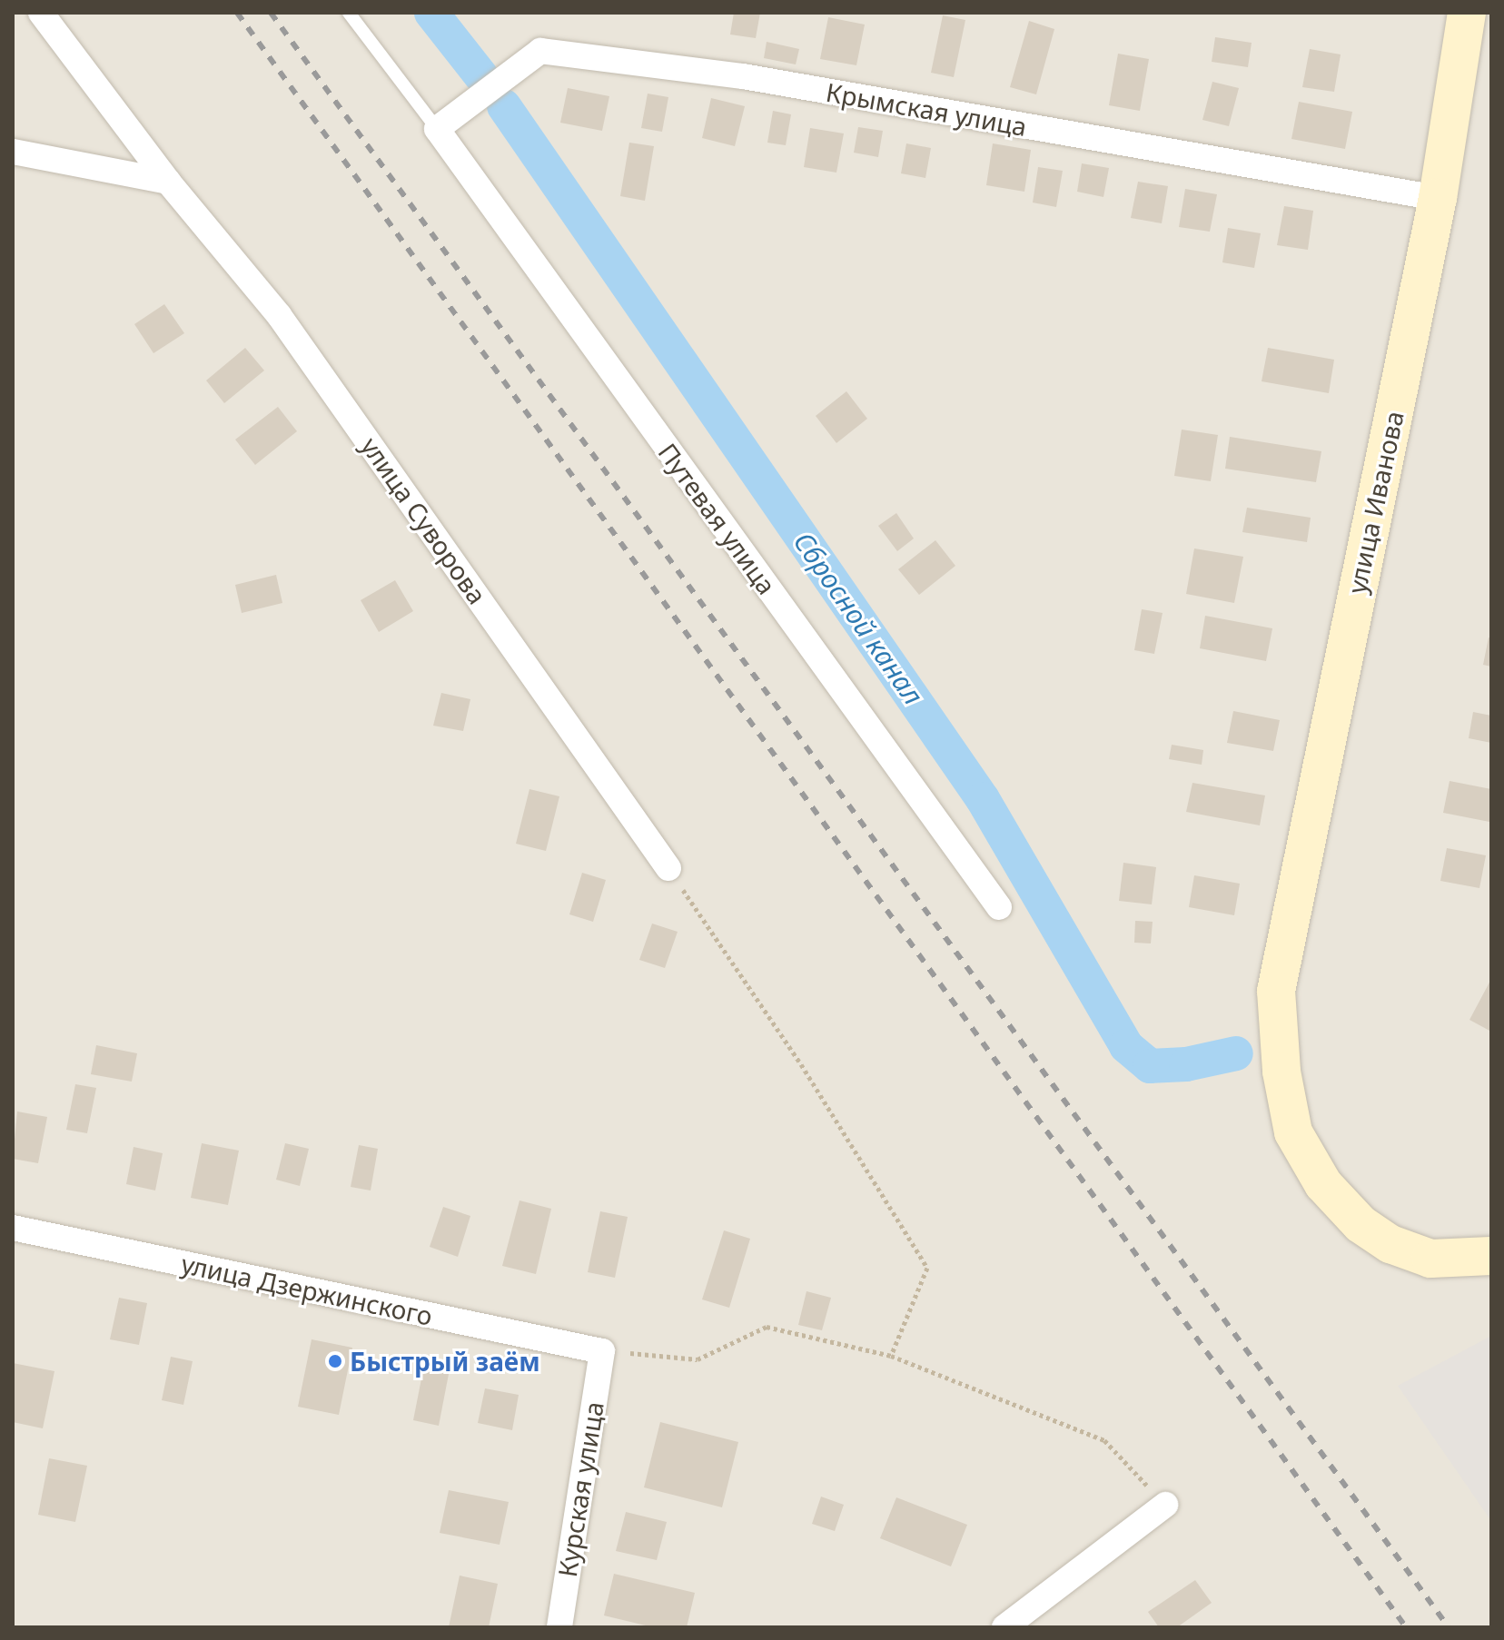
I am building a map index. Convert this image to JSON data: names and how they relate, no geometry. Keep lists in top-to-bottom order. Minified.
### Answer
{"streets":{"street":["Крымская улица","улица Иванова","Путевая улица","улица Суворова","улица Дзержинского","Курская улица"]},"crossings":[["Крымская улица","улица Иванова"],["Крымская улица","Путевая улица"],["улица Дзержинского","Курская улица"]],"water":["Сбросной канал"],"places":["Быстрый заём"]}
